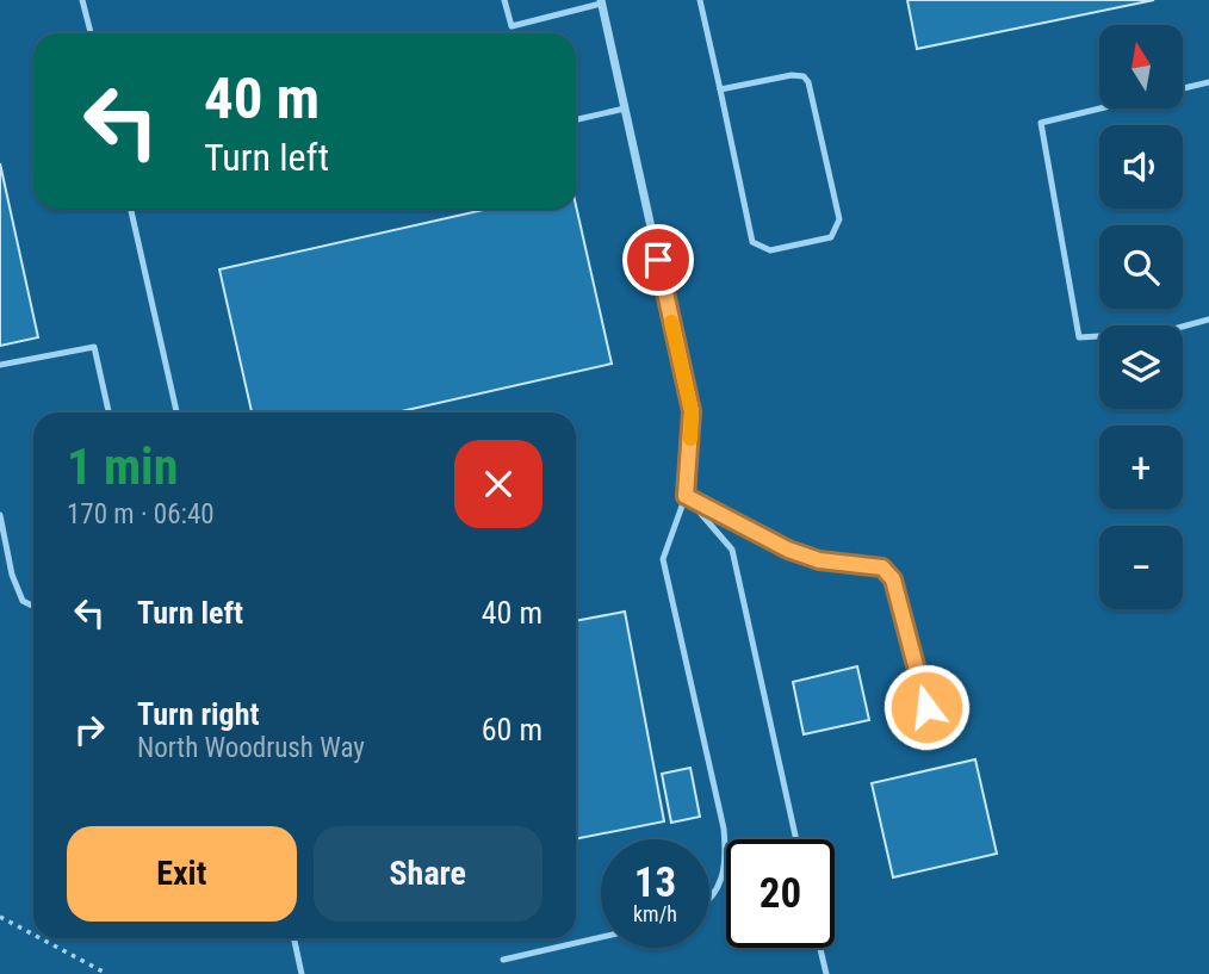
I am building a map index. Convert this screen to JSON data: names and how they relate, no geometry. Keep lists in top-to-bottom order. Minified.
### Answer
{"north":"top","page":{"map_buttons":["+","−"],"turn":["40 m","Turn left"],"heading":["1 min","170 m · 06:40"],"list":[{"name":"Turn left","value":"40 m"},{"name":"Turn right","note":"North Woodrush Way","value":"60 m"}],"buttons":["Exit","Share"],"speed":"13 km/h","limit":"20"}}
